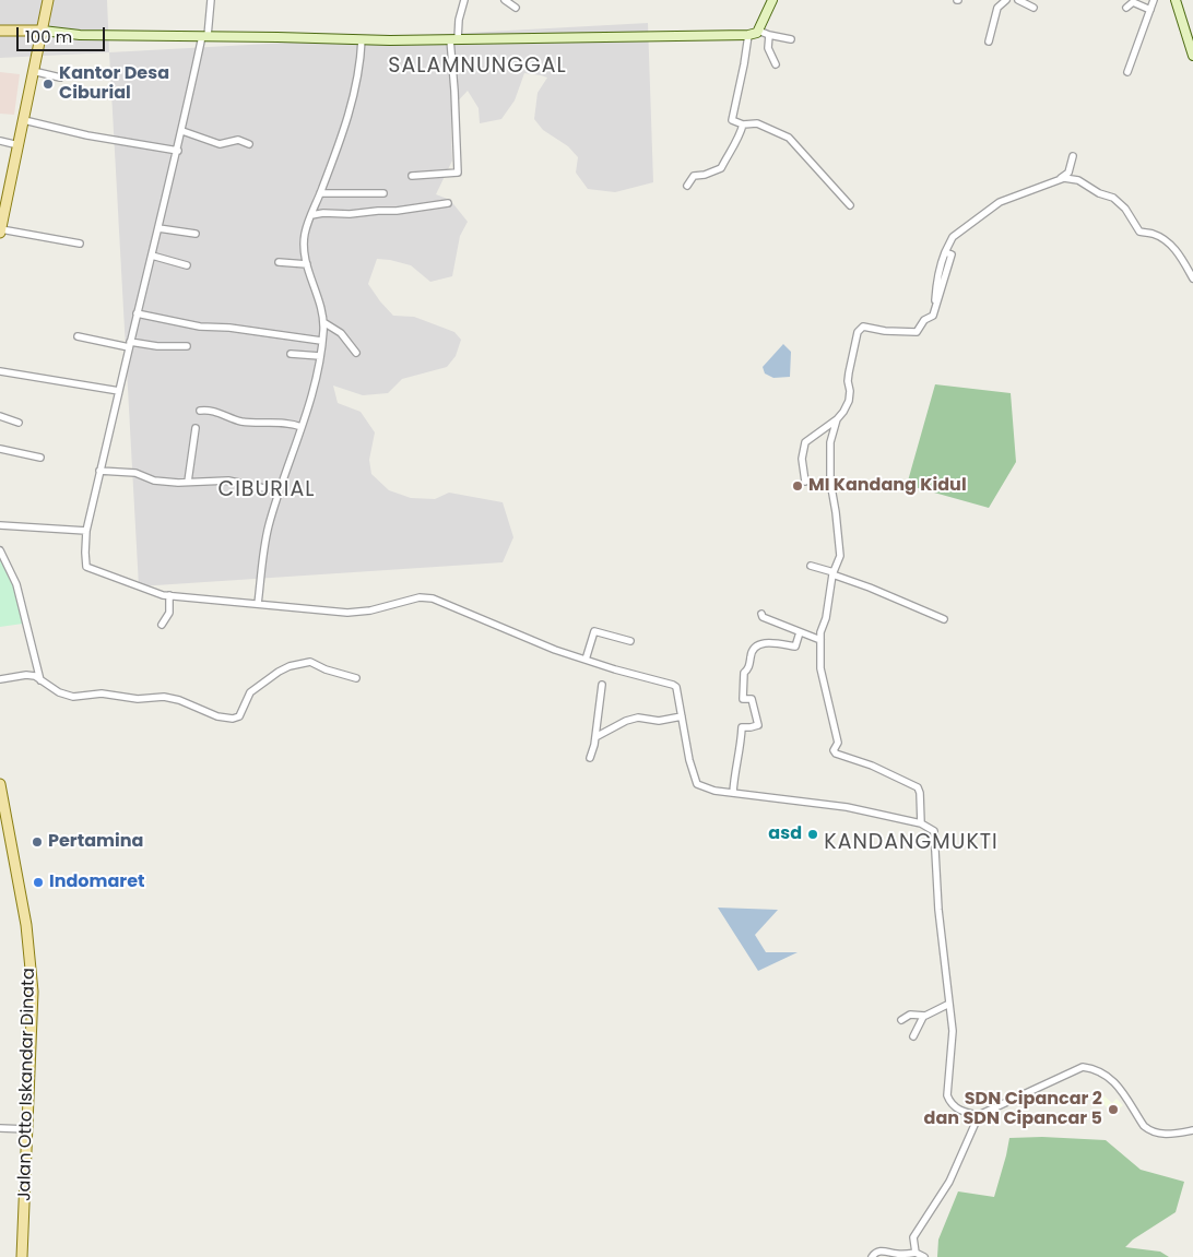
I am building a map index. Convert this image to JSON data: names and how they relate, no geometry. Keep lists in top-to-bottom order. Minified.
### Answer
{"streets":{"main road":["Jalan Otto Iskandar Dinata"]},"districts":["SALAMNUNGGAL","CIBURIAL","KANDANGMUKTI"],"places":["Kantor Desa Ciburial","MI Kandang Kidul","asd","Pertamina","Indomaret","SDN Cipancar 2 dan SDN Cipancar 5"],"scale_bar":"100 m"}
